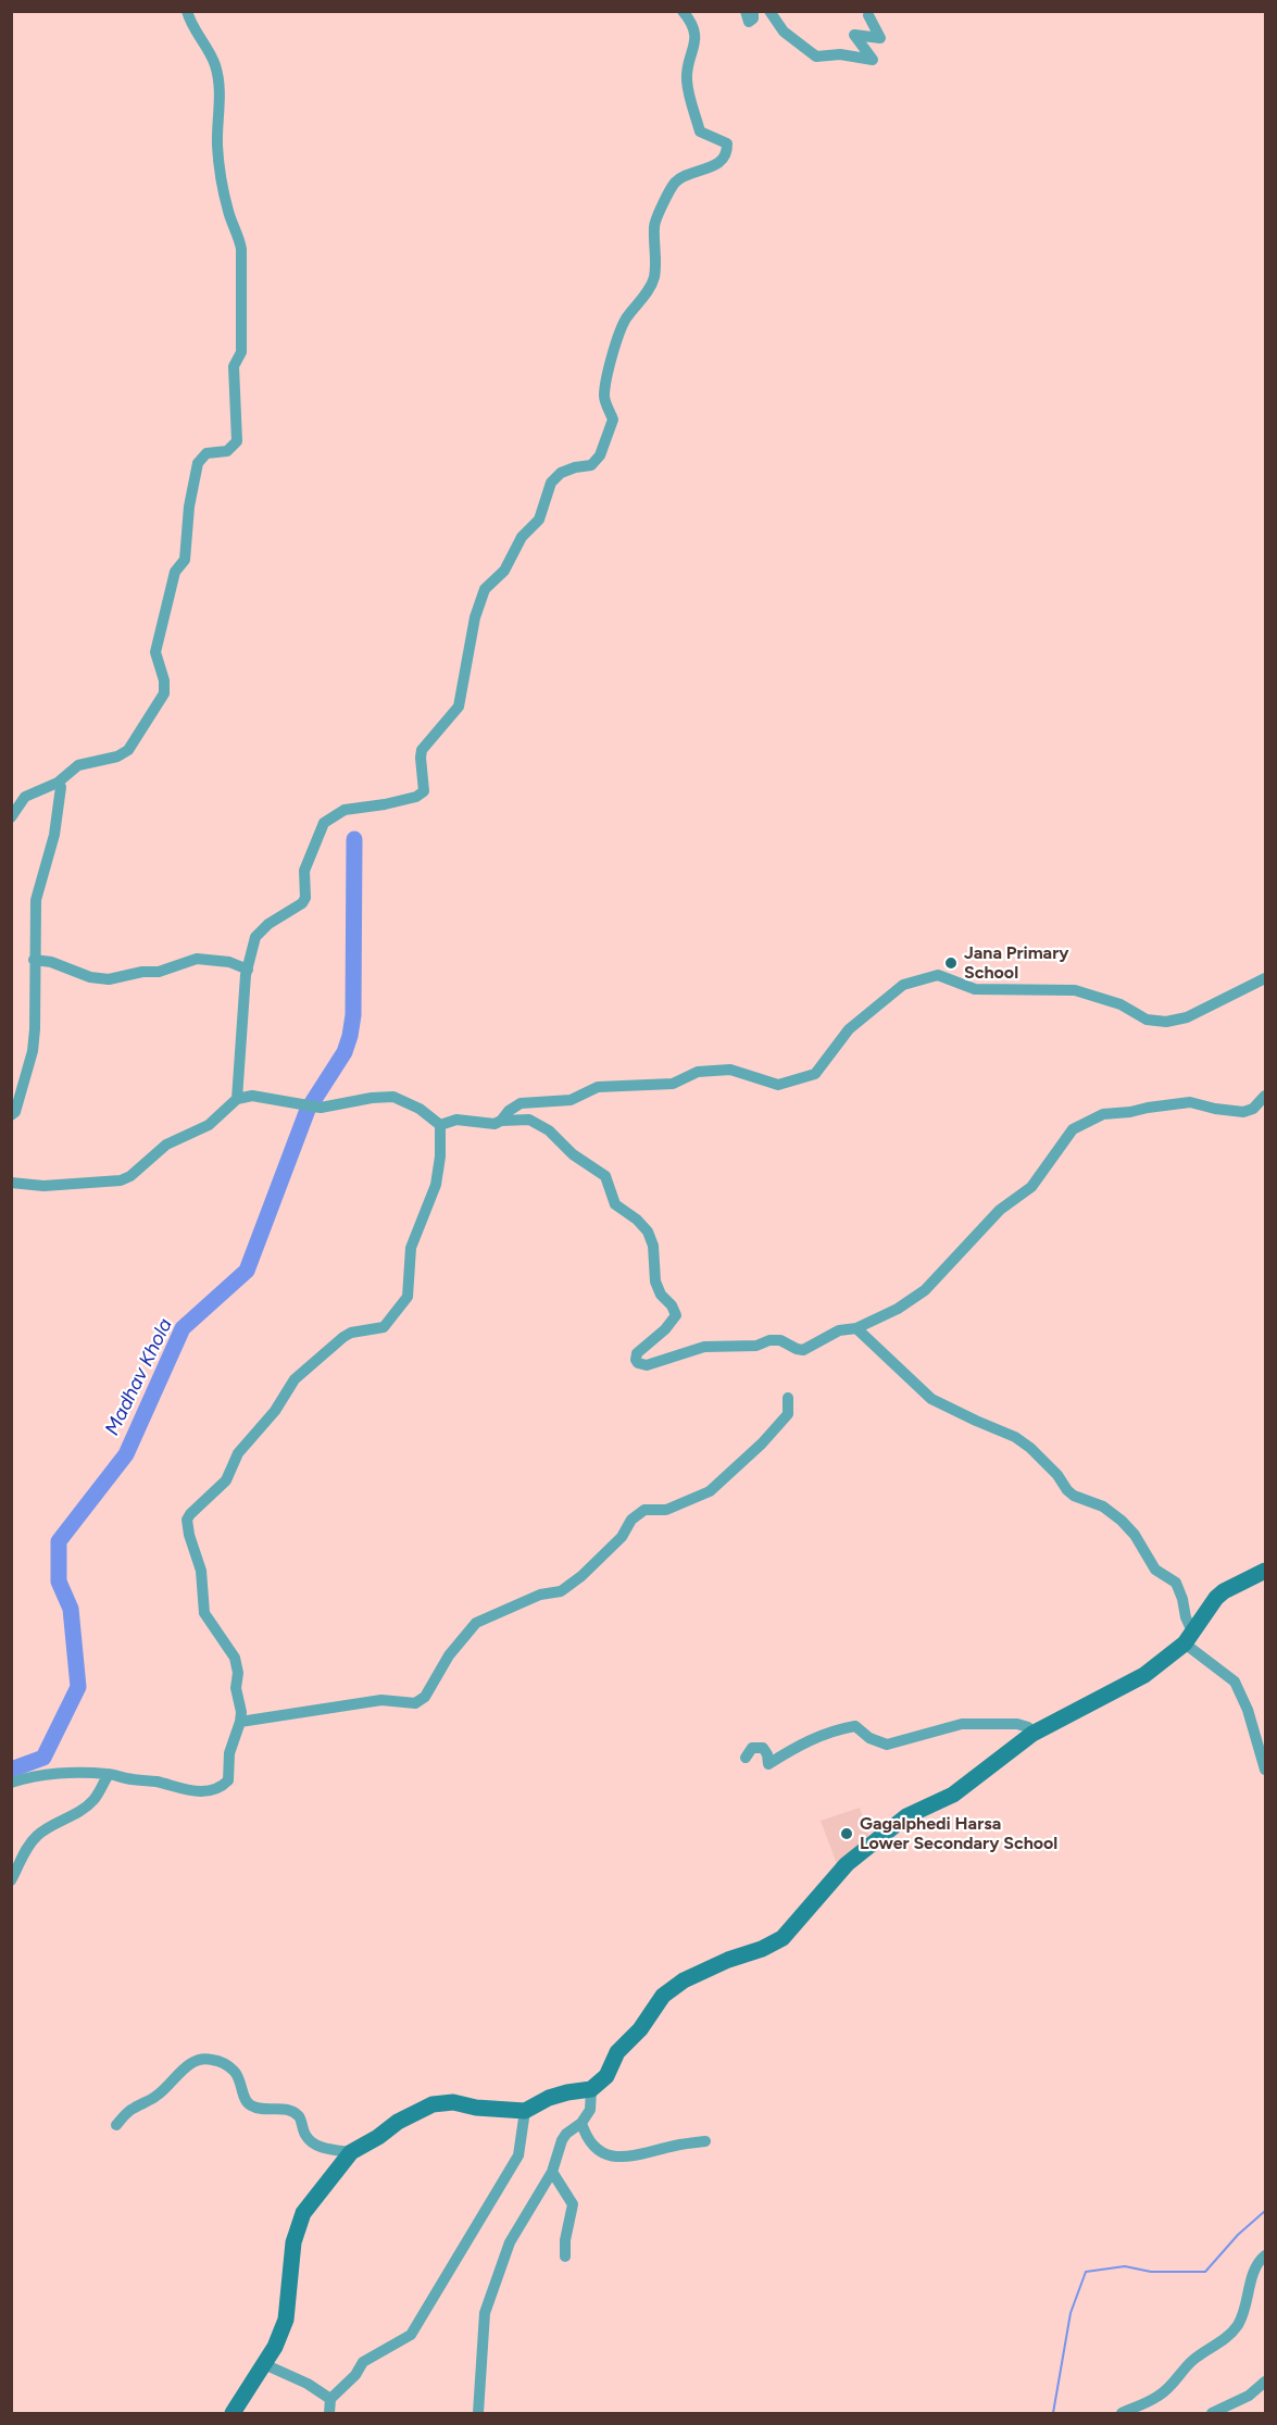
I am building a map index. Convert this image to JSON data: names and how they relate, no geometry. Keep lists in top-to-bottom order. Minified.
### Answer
{"water":["Madhav Khola"],"places":["Jana Primary School","Gagalphedi Harsa Lower Secondary School"]}
